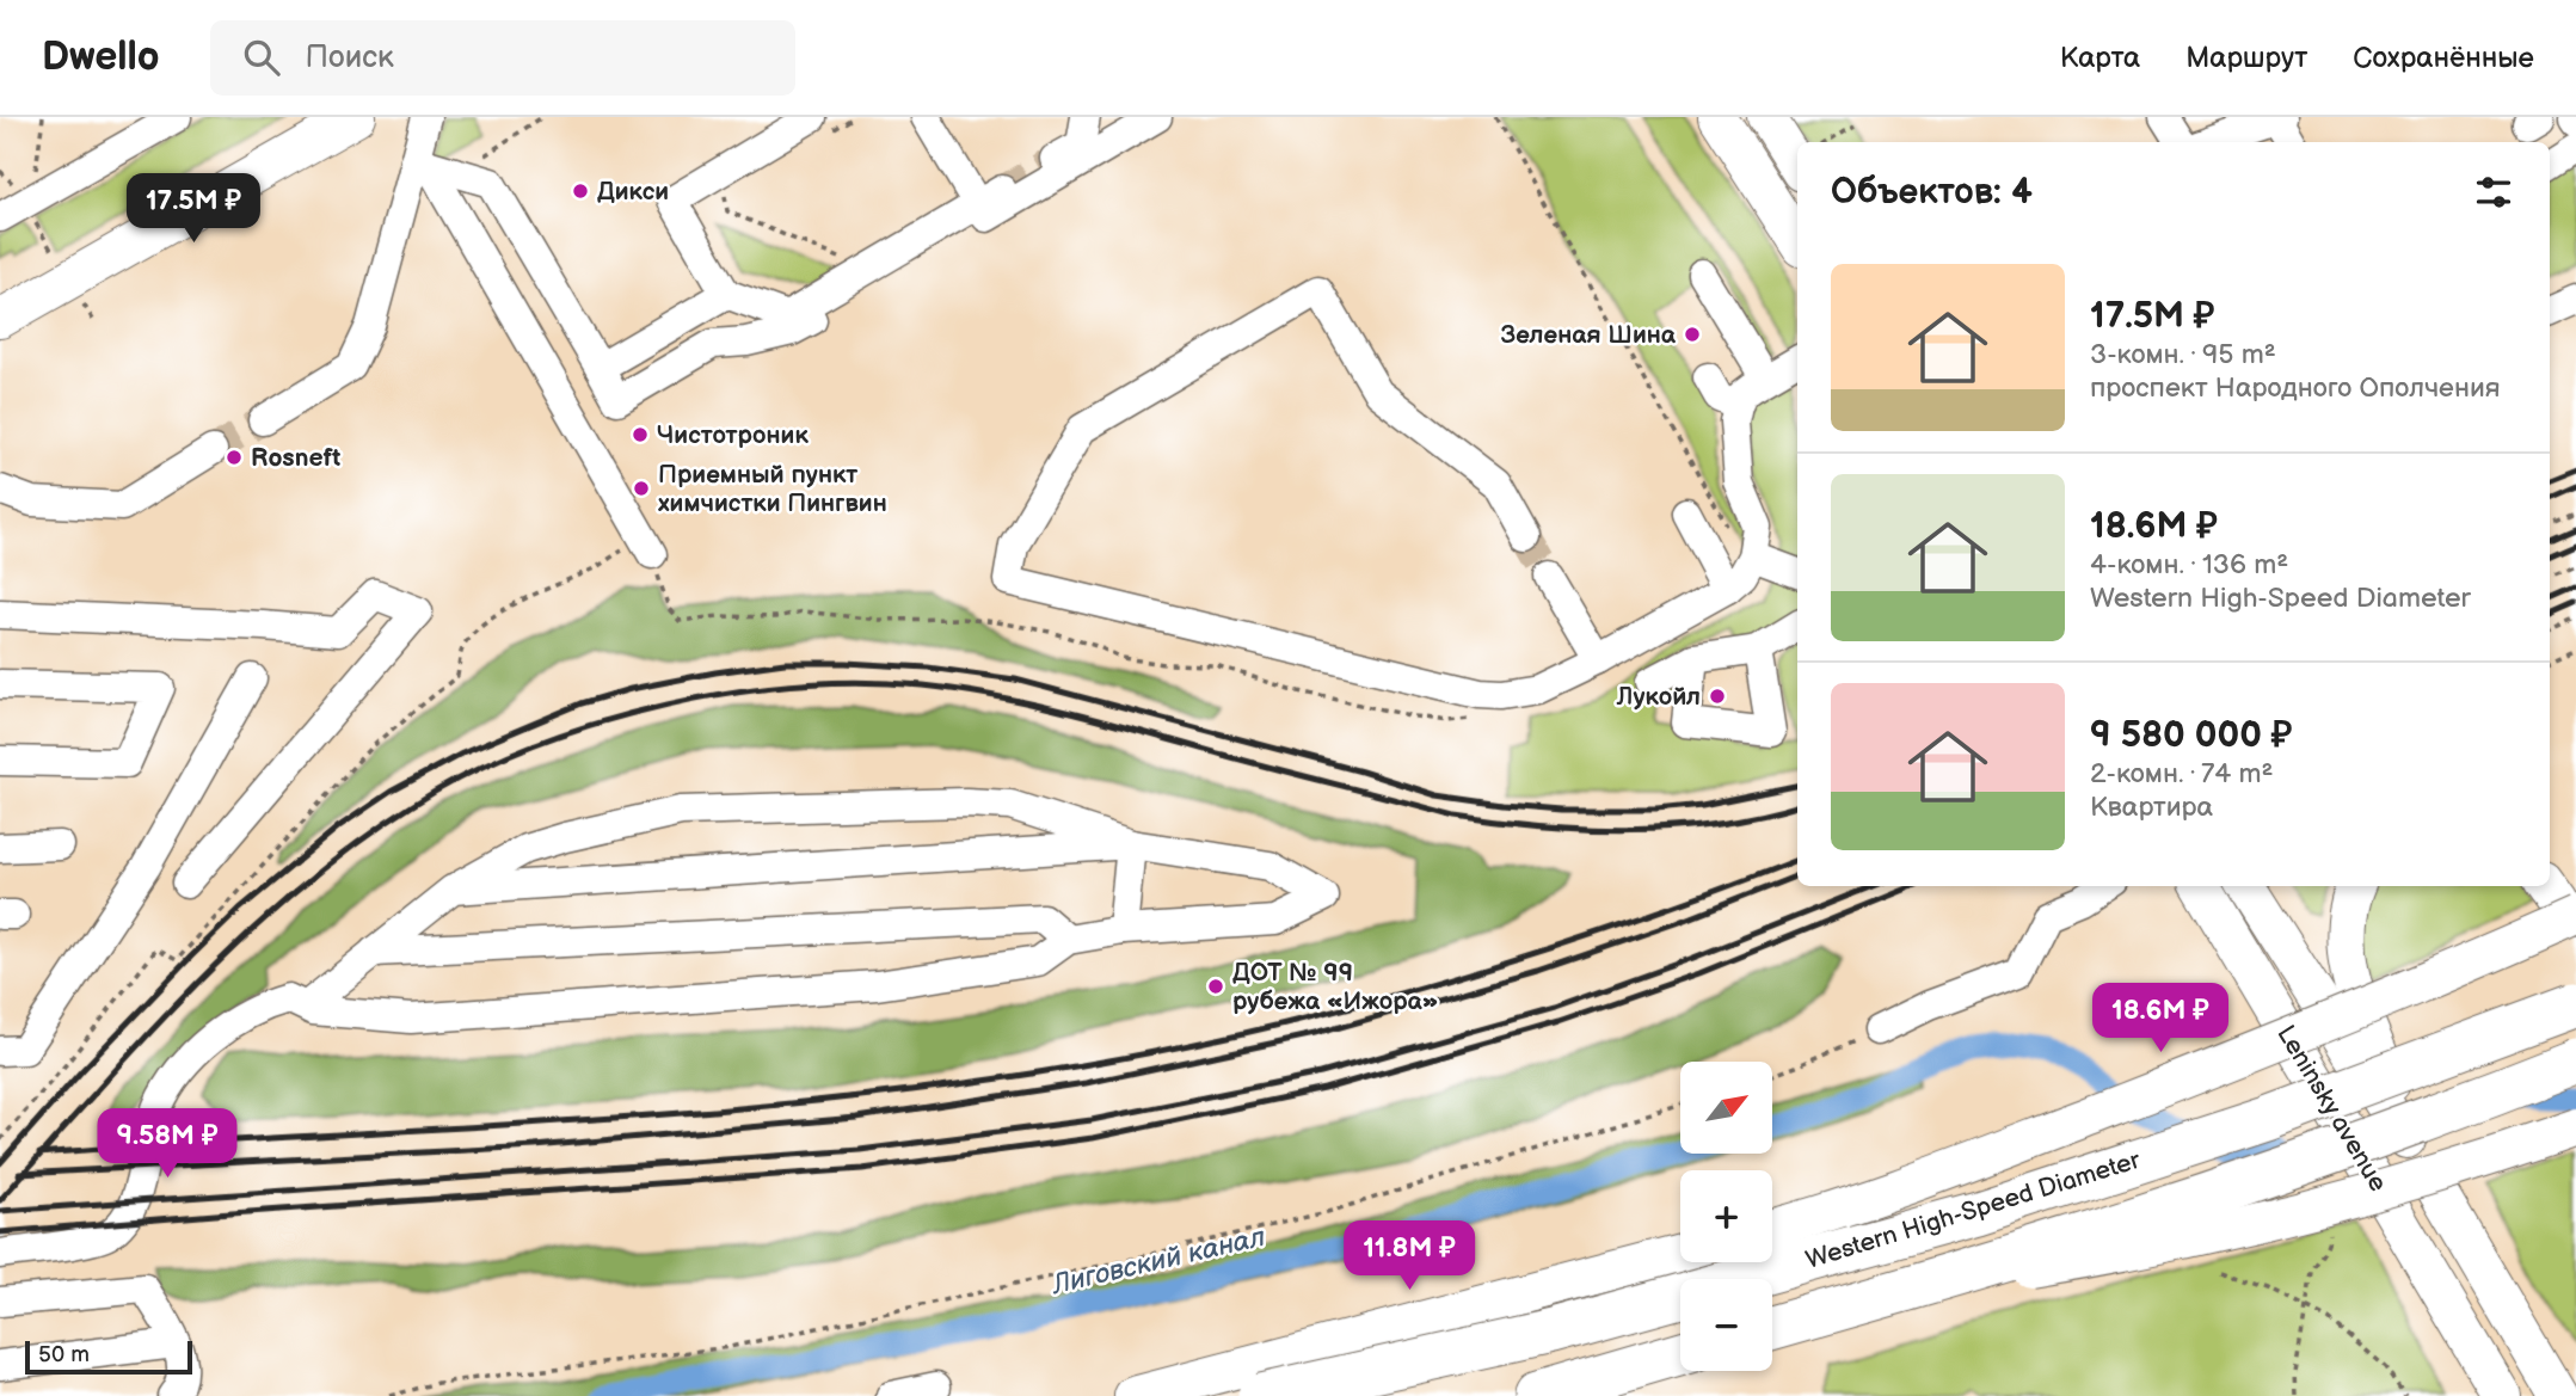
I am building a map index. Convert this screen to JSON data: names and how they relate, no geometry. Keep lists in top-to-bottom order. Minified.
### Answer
{"streets":{"highway":["Western High-Speed Diameter"]},"water":["Лиговский канал"],"places":["Дикси","Зеленая Шина","Чистотроник","Rosneft","Приемный пункт химчистки Пингвин","Лукойл","ДОТ № 99 рубежа «Ижора»"],"scale_bar":"50 m","north":"top right","page":{"header":"Dwello","search":"Поиск","nav":["Карта","Маршрут","Сохранённые"],"heading":"Объектов: 4","price":["17.5M ₽","18.6M ₽","9.58M ₽","11.8M ₽"],"list":[{"name":"17.5M ₽","note":"3-комн. · 95 m² · проспект Народного Ополчения"},{"name":"18.6M ₽","note":"4-комн. · 136 m² · Western High-Speed Diameter"},{"name":"9 580 000 ₽","note":"2-комн. · 74 m² · Квартира"}],"map_buttons":["+","−"],"scale":"50 m"}}
